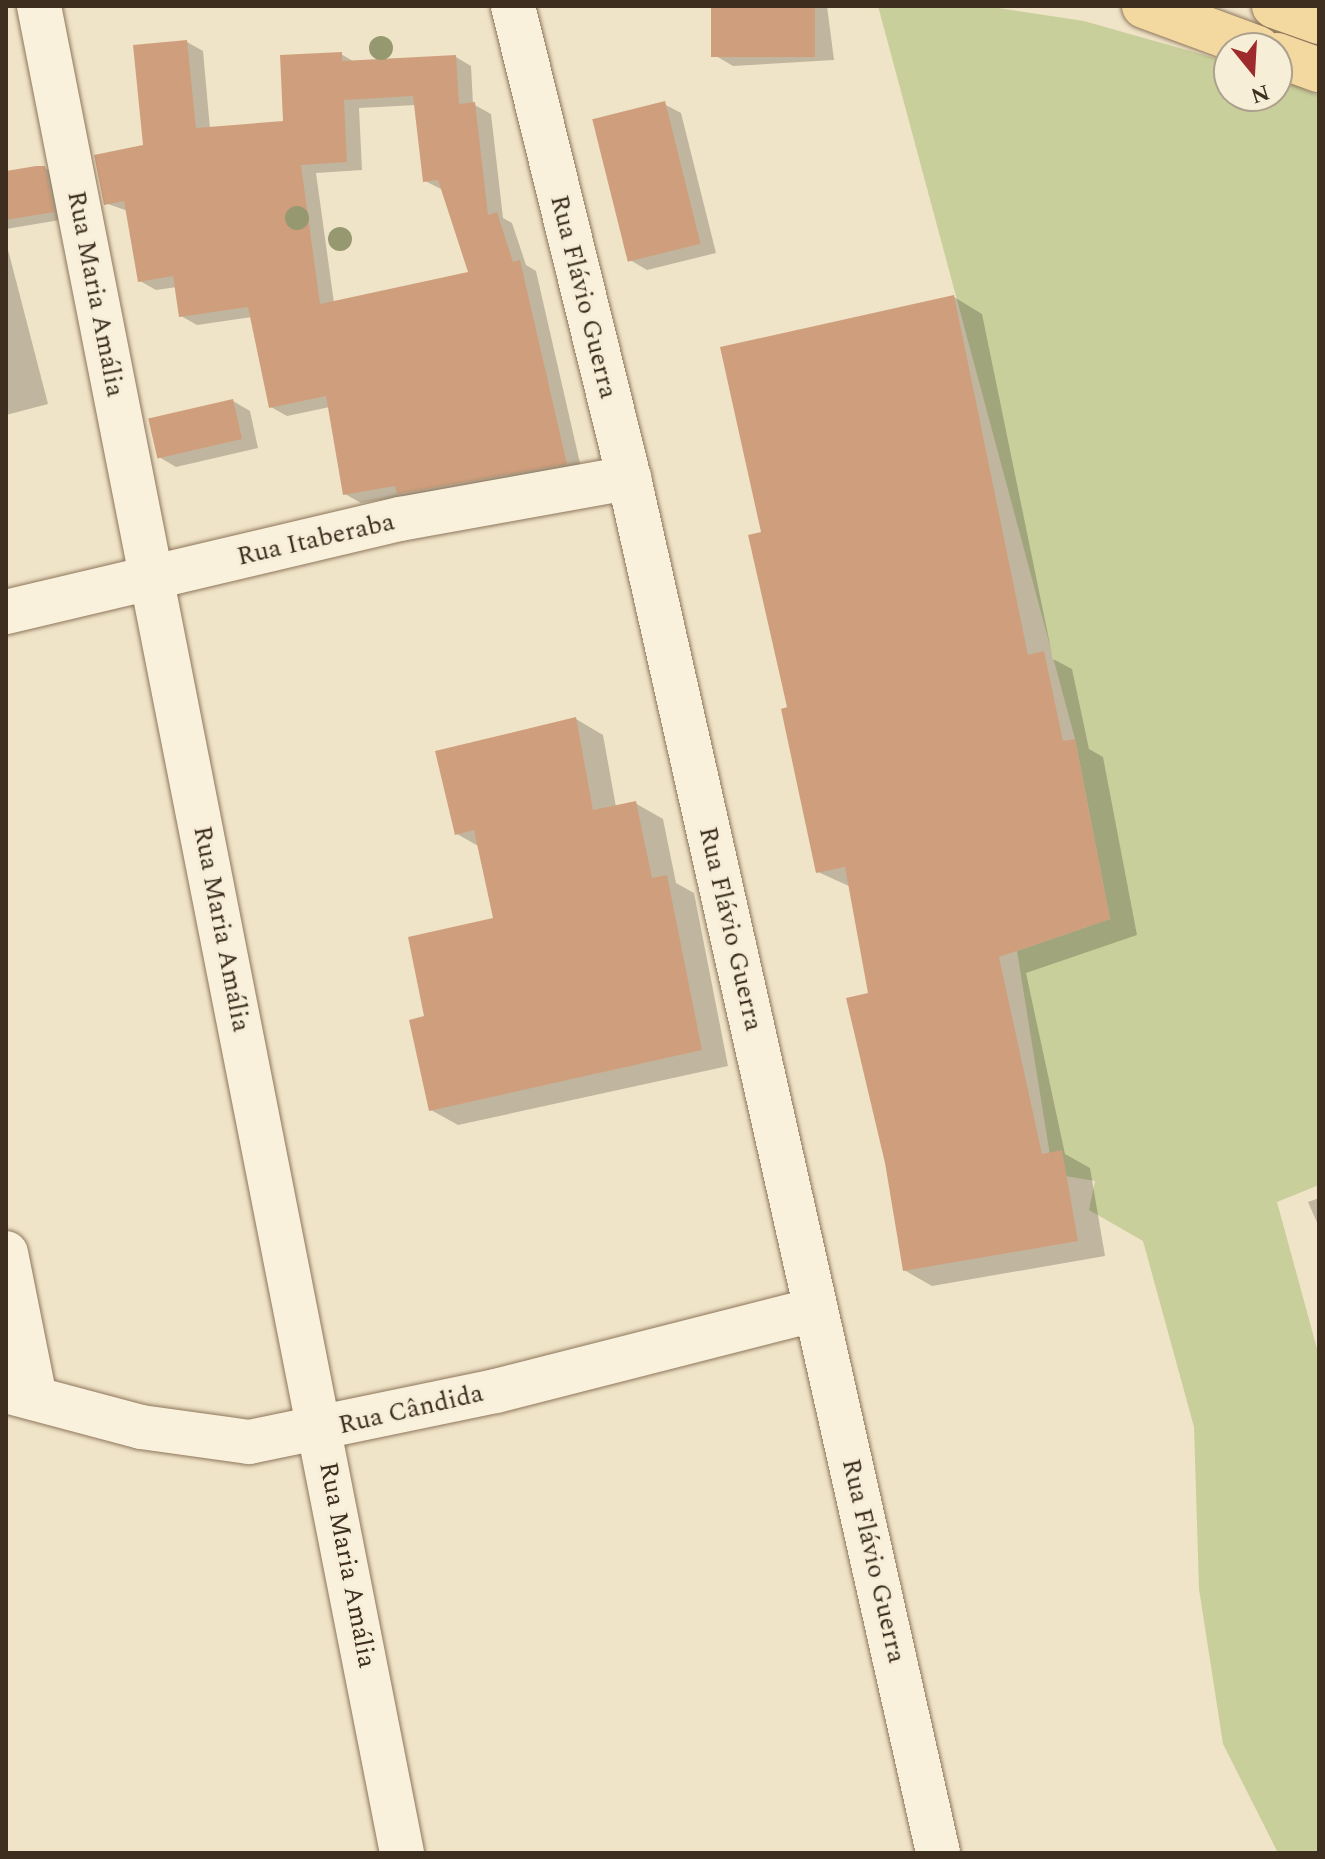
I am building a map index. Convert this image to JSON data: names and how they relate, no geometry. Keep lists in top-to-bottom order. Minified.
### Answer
{"streets":{"street":["Rua Maria Amália","Rua Flávio Guerra","Rua Itaberaba","Rua Cândida"]},"crossings":[["Rua Maria Amália","Rua Itaberaba"],["Rua Maria Amália","Rua Cândida"],["Rua Flávio Guerra","Rua Itaberaba"],["Rua Flávio Guerra","Rua Cândida"]],"north":"bottom"}
